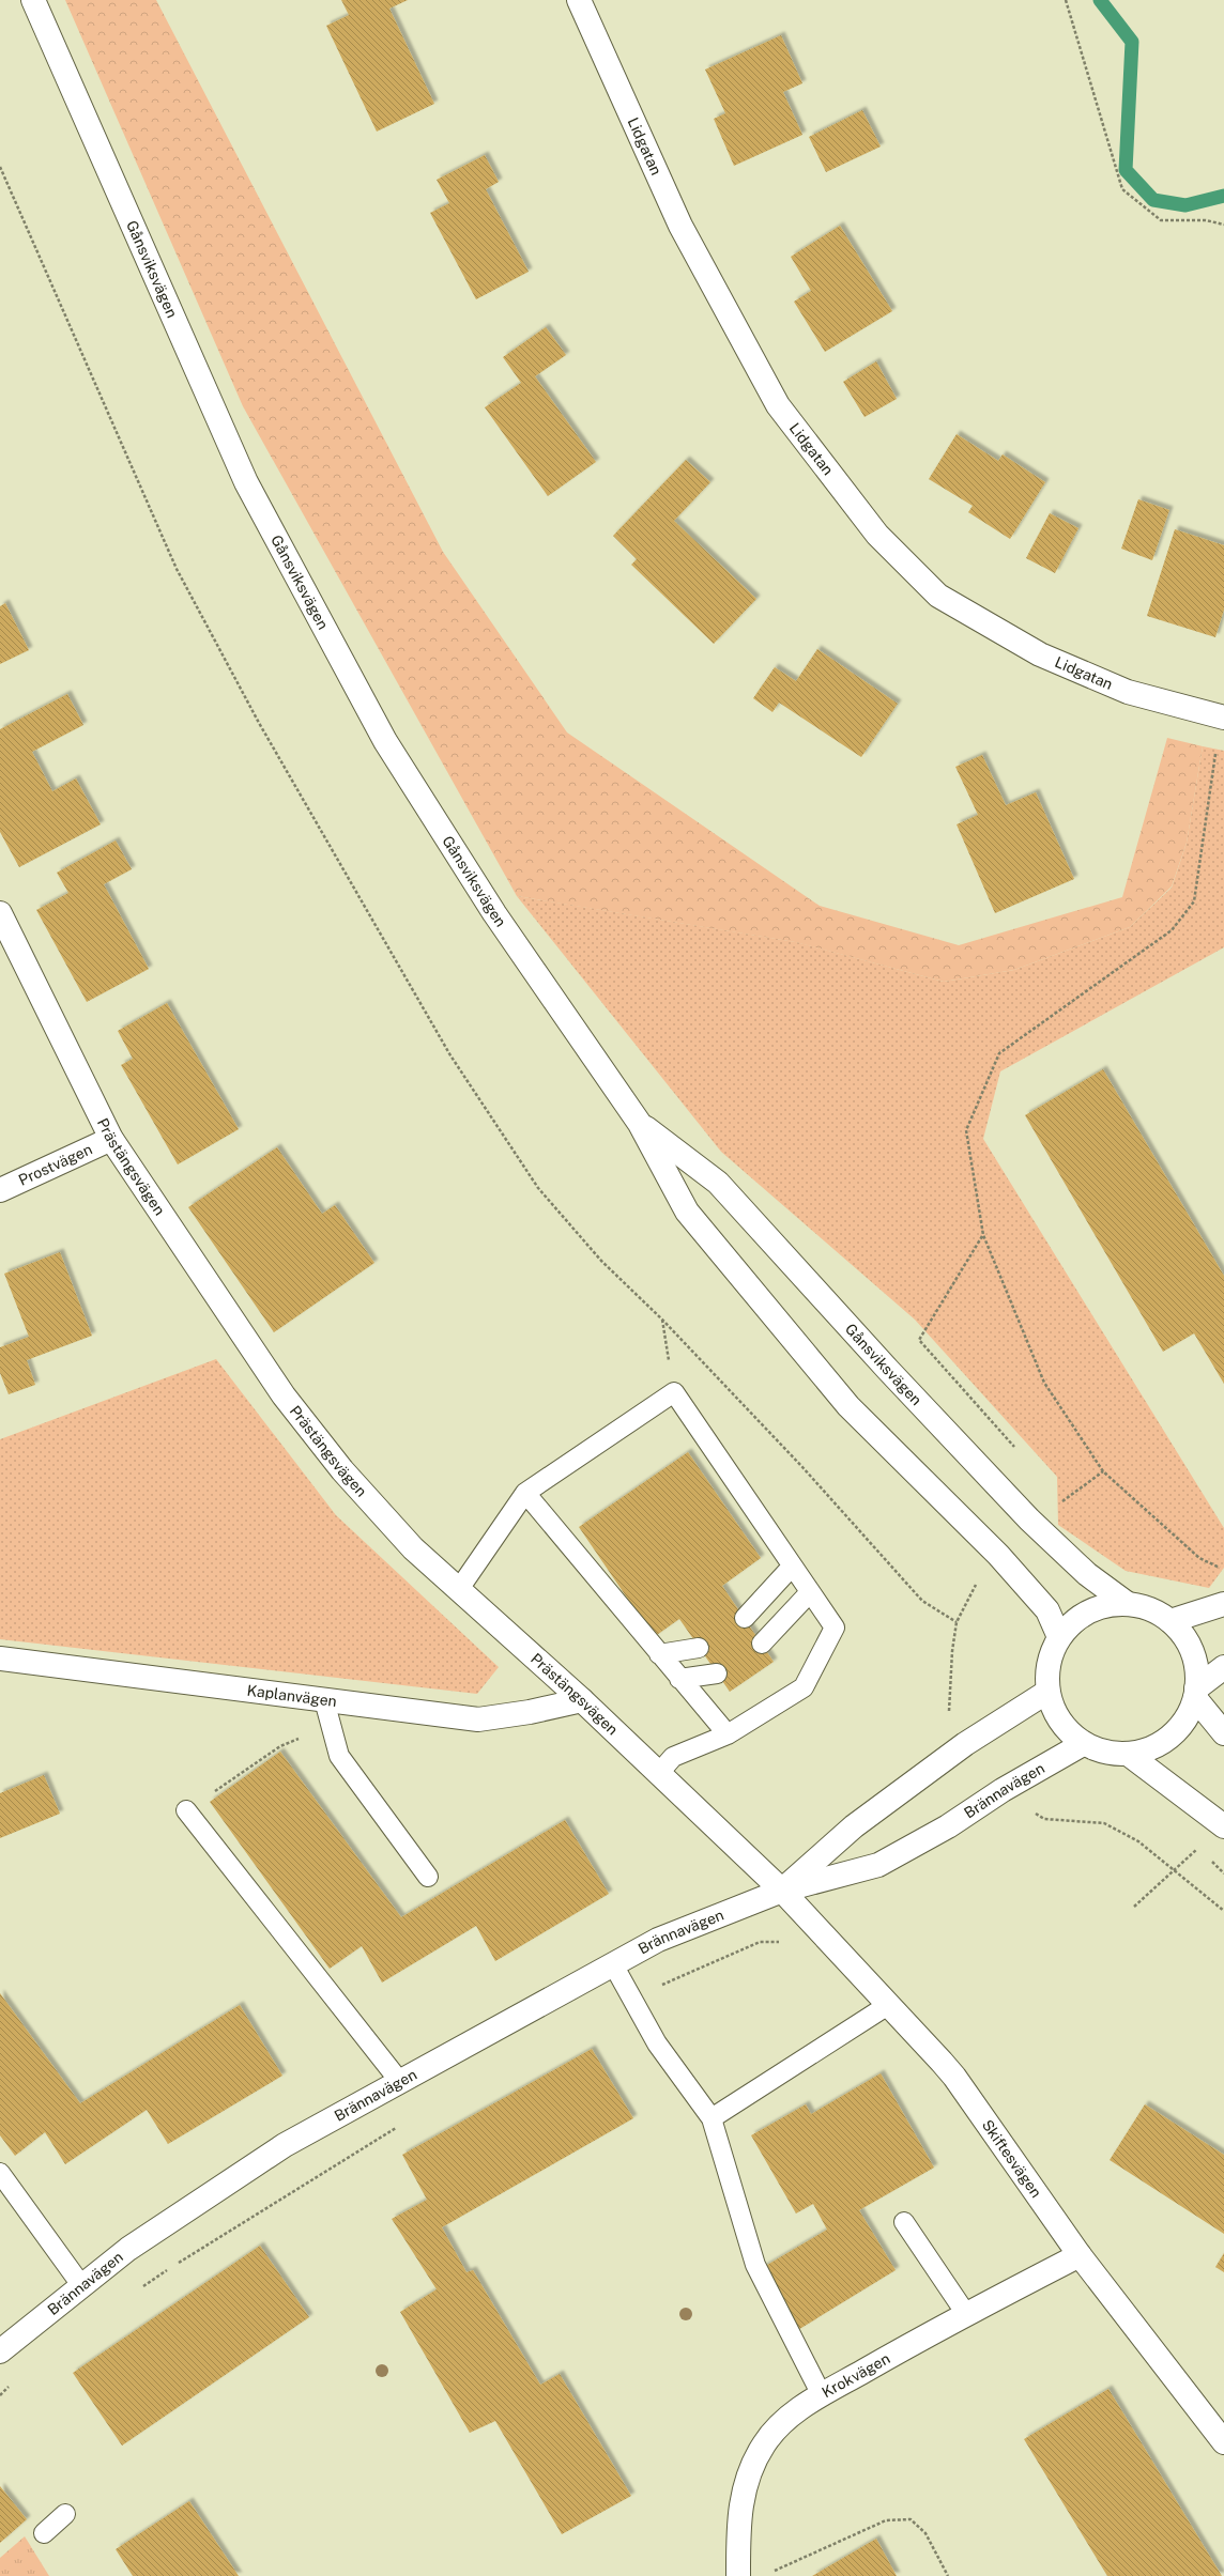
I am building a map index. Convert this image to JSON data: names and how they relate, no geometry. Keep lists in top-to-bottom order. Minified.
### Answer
{"streets":{"street":["Lidgatan","Gånsviksvägen","Prostvägen","Prästängsvägen","Kaplanvägen","Brännavägen","Skiftesvägen","Krokvägen"]},"crossings":[["Gånsviksvägen","Brännavägen"],["Prostvägen","Prästängsvägen"],["Prästängsvägen","Kaplanvägen"],["Prästängsvägen","Brännavägen"],["Prästängsvägen","Skiftesvägen"],["Brännavägen","Skiftesvägen"],["Skiftesvägen","Krokvägen"]]}
